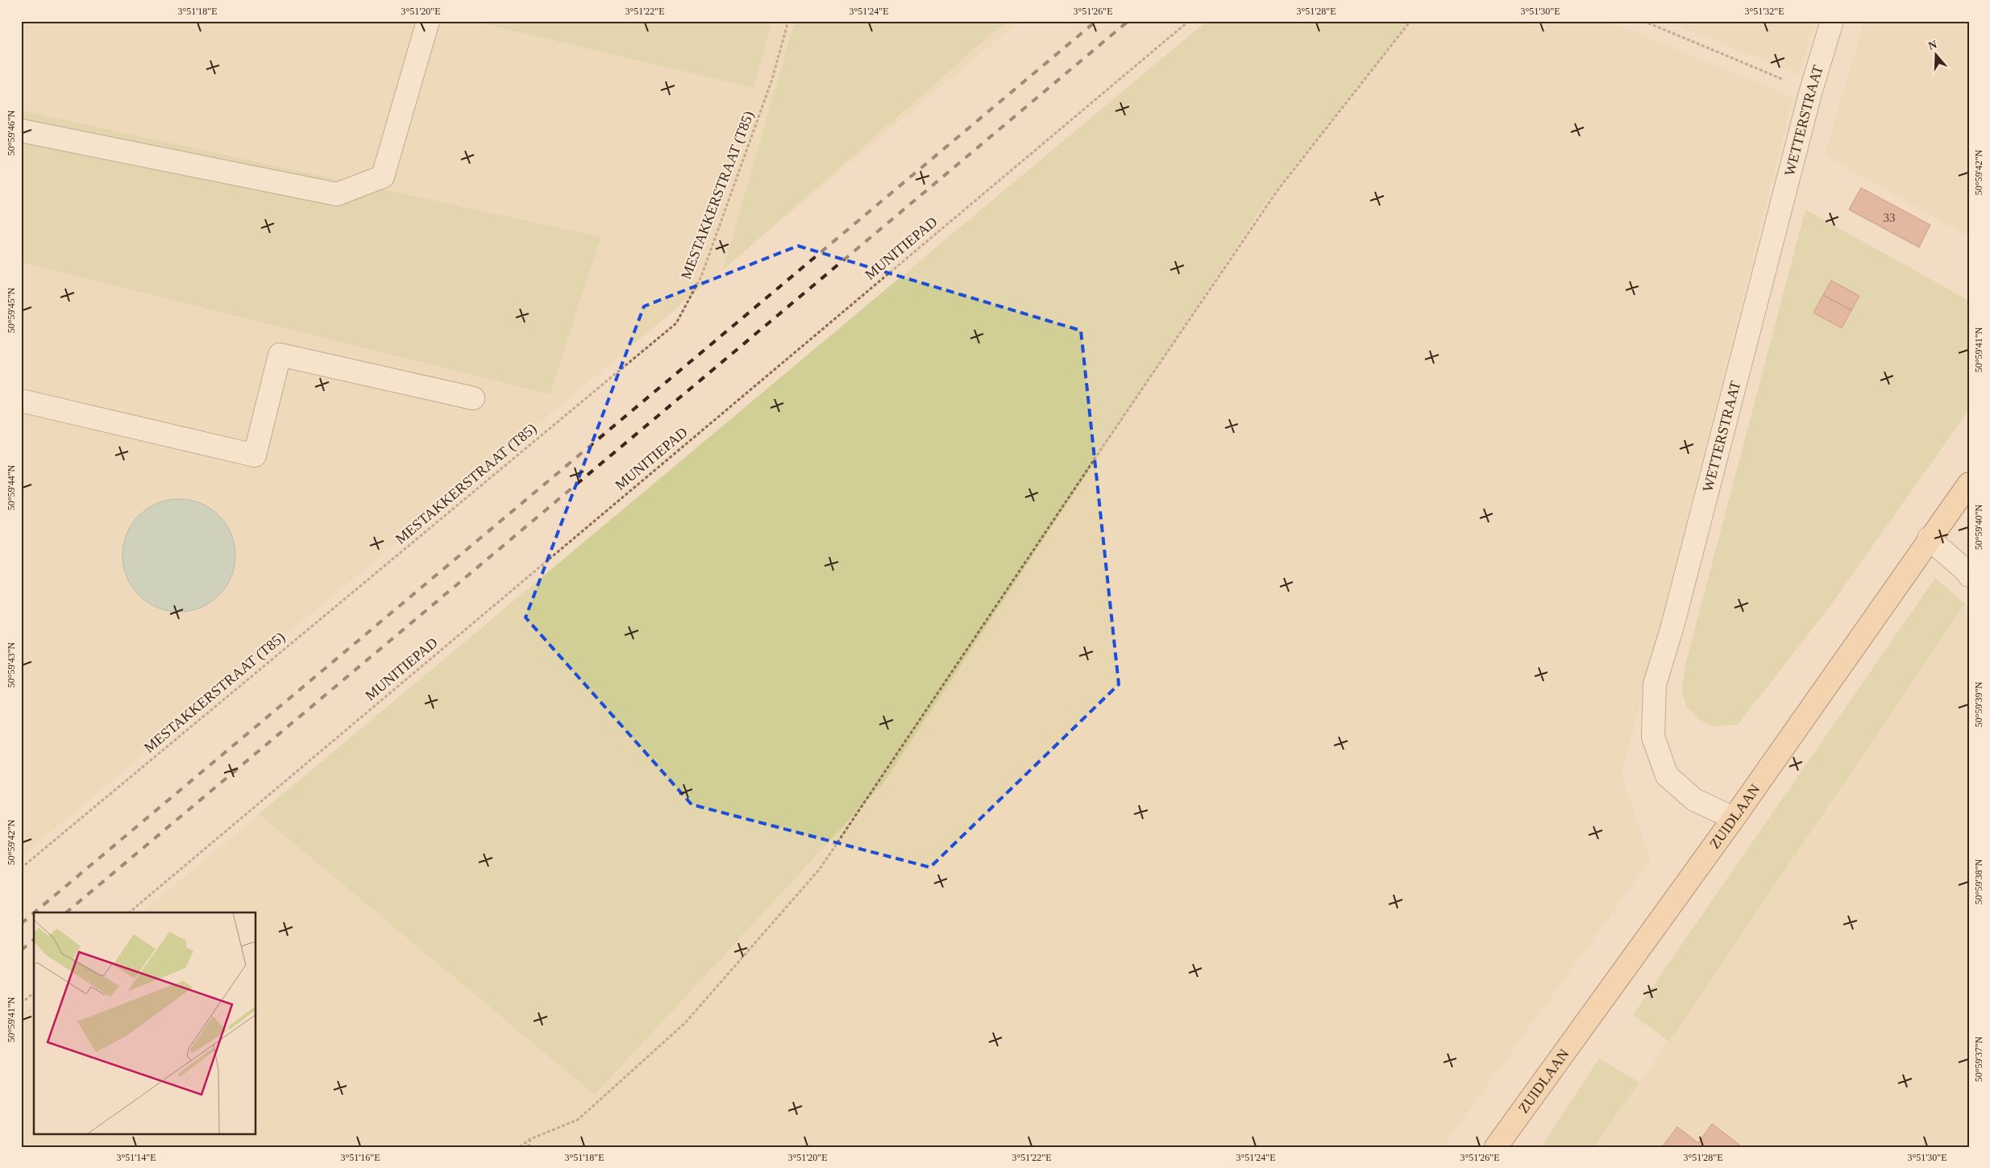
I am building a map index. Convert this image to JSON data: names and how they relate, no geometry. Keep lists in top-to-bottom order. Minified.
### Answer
{"streets":{"main road":["ZUIDLAAN"],"street":["WETTERSTRAAT"],"path":["MESTAKKERSTRAAT (T85)","MUNITIEPAD"]},"crossings":[["WETTERSTRAAT","ZUIDLAAN"]],"house_numbers":["33"],"north":"top","coordinates":["3°51'18\"E","3°51'20\"E","3°51'22\"E","3°51'24\"E","3°51'26\"E","3°51'28\"E","3°51'30\"E","3°51'32\"E","50°59'46\"N","50°59'42\"N","50°59'45\"N","50°59'41\"N","50°59'44\"N","50°59'40\"N","50°59'43\"N","50°59'39\"N","50°59'38\"N","50°59'37\"N","3°51'14\"E","3°51'16\"E"]}
